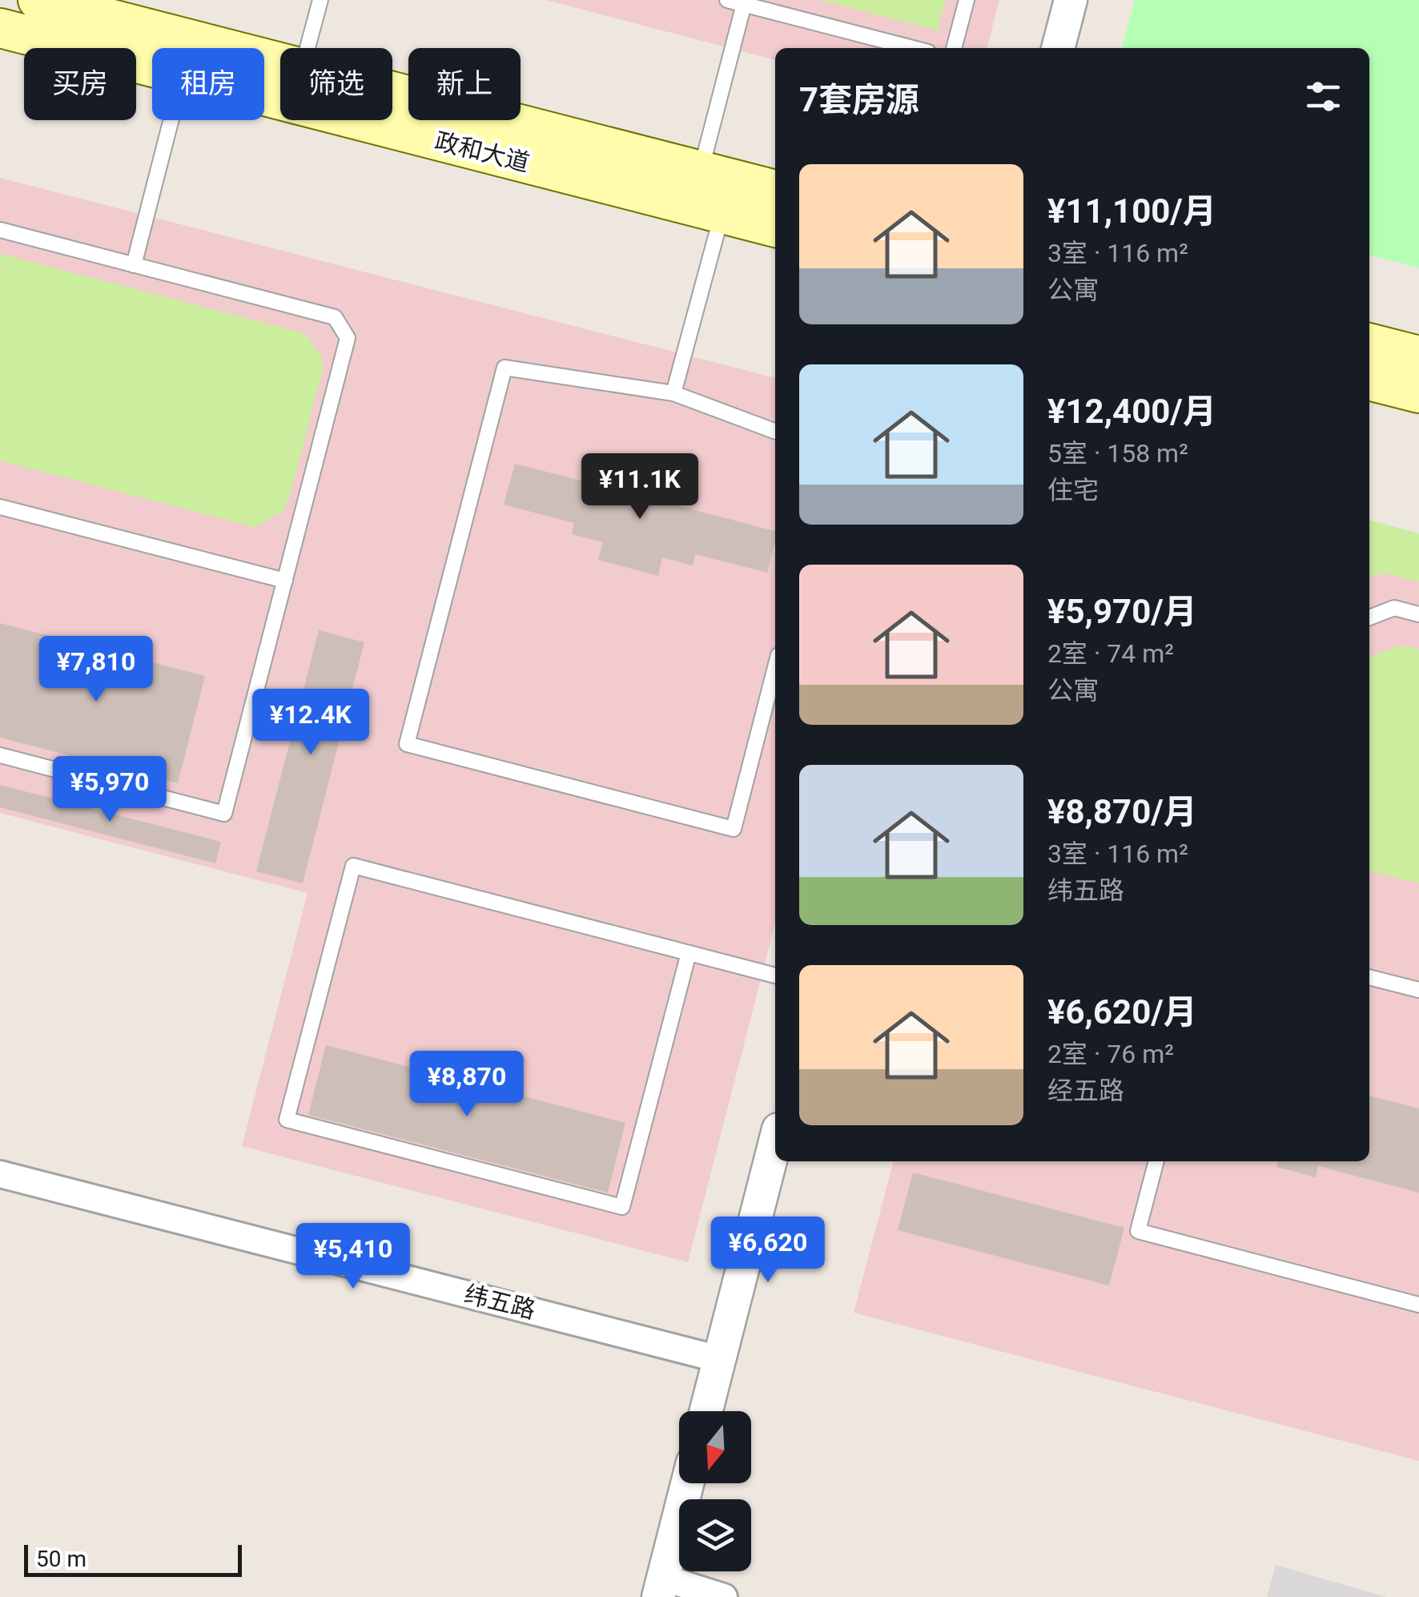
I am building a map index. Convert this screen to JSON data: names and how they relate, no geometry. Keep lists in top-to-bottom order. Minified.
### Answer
{"streets":{"main road":["政和大道"],"street":["纬五路"]},"scale_bar":"50 m","north":"bottom","page":{"chip":["买房","租房","筛选","新上"],"heading":"7套房源","list":[{"name":"¥11,100/月","note":"3室 · 116 m² · 公寓"},{"name":"¥12,400/月","note":"5室 · 158 m² · 住宅"},{"name":"¥5,970/月","note":"2室 · 74 m² · 公寓"},{"name":"¥8,870/月","note":"3室 · 116 m² · 纬五路"},{"name":"¥6,620/月","note":"2室 · 76 m² · 经五路"}],"price":["¥11.1K","¥7,810","¥12.4K","¥5,970","¥8,870","¥6,620","¥5,410"],"scale":"50 m"}}
